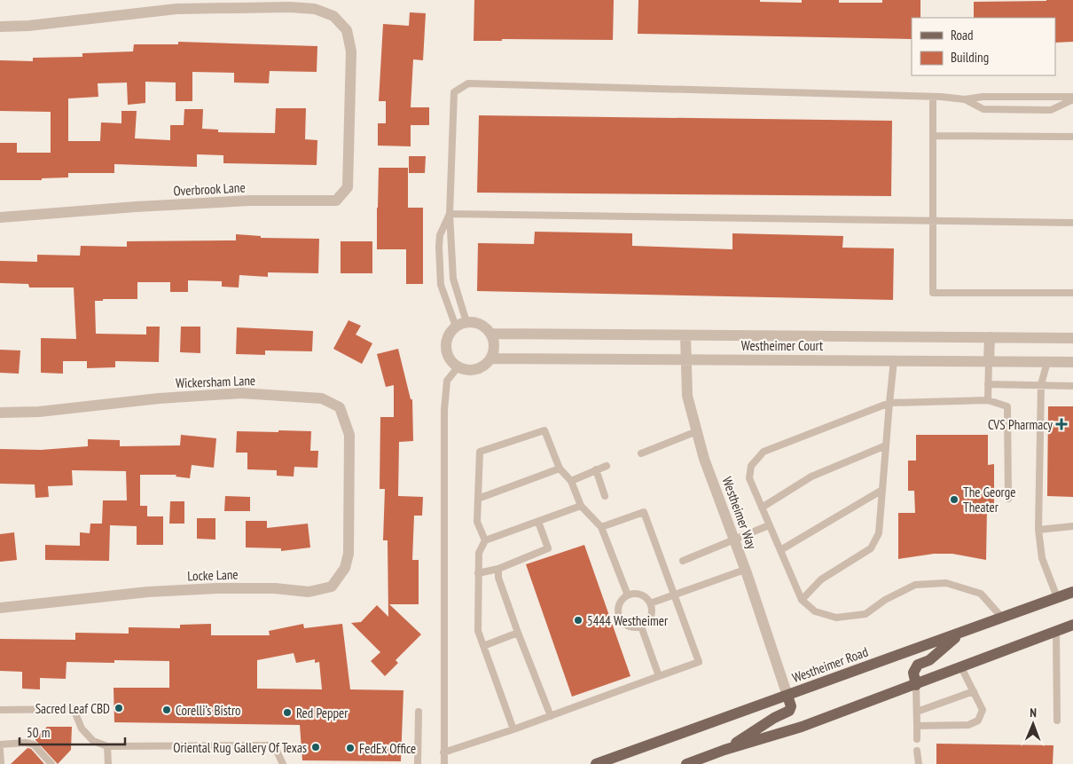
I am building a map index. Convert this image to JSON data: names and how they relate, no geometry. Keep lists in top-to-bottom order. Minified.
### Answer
{"streets":{"main road":["Westheimer Road"],"street":["Overbrook Lane","Westheimer Court","Wickersham Lane","Westheimer Way","Locke Lane"]},"crossings":[["Westheimer Court","Westheimer Way"],["Wickersham Lane","Locke Lane"],["Westheimer Way","Westheimer Road"]],"places":{"health":["CVS Pharmacy"],"other":["The George Theater","5444 Westheimer","Sacred Leaf CBD","Corelli’s Bistro","Red Pepper","Oriental Rug Gallery Of Texas","FedEx Office"]},"legend":["Road","Building"],"scale_bar":"50 m","north":"top"}
